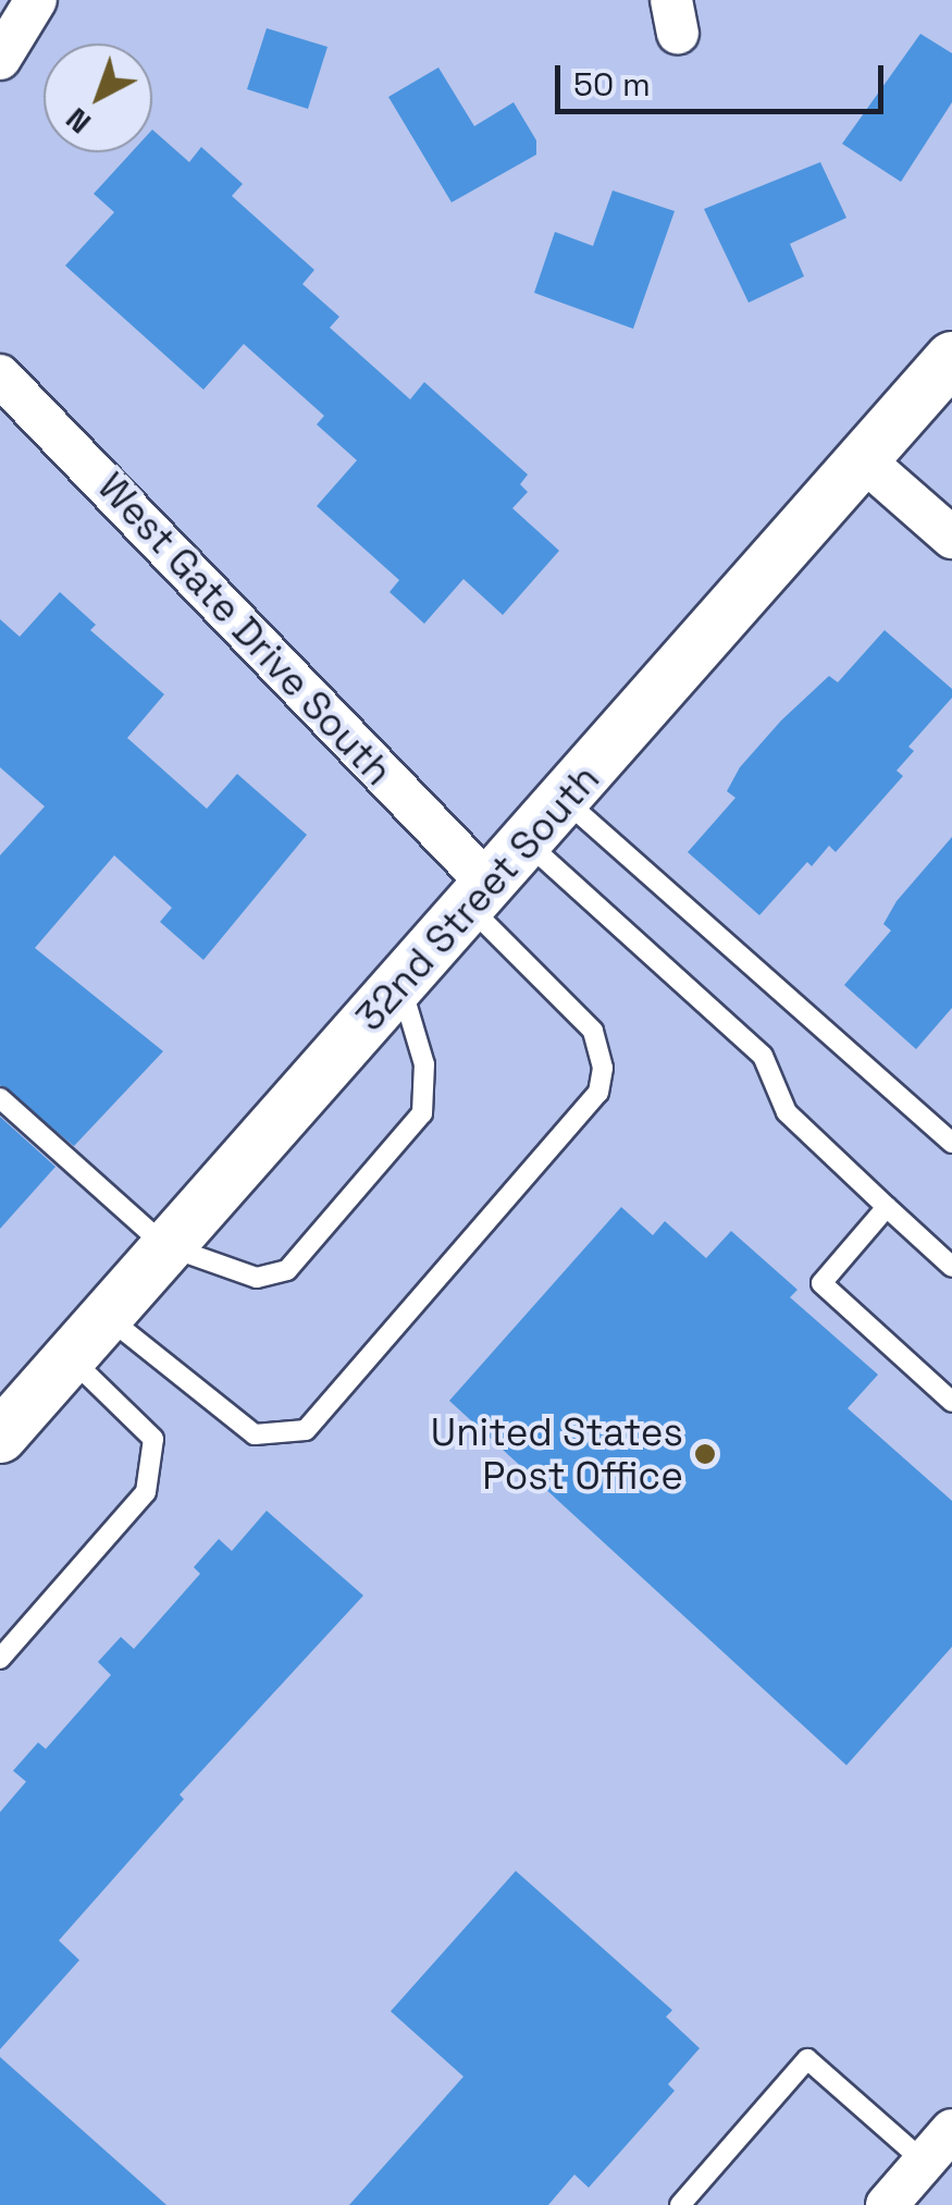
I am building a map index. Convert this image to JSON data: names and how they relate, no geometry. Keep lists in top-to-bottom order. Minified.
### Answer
{"streets":{"street":["West Gate Drive South","32nd Street South"]},"crossings":[["West Gate Drive South","32nd Street South"]],"places":["United States Post Office"],"scale_bar":"50 m","north":"bottom left"}
